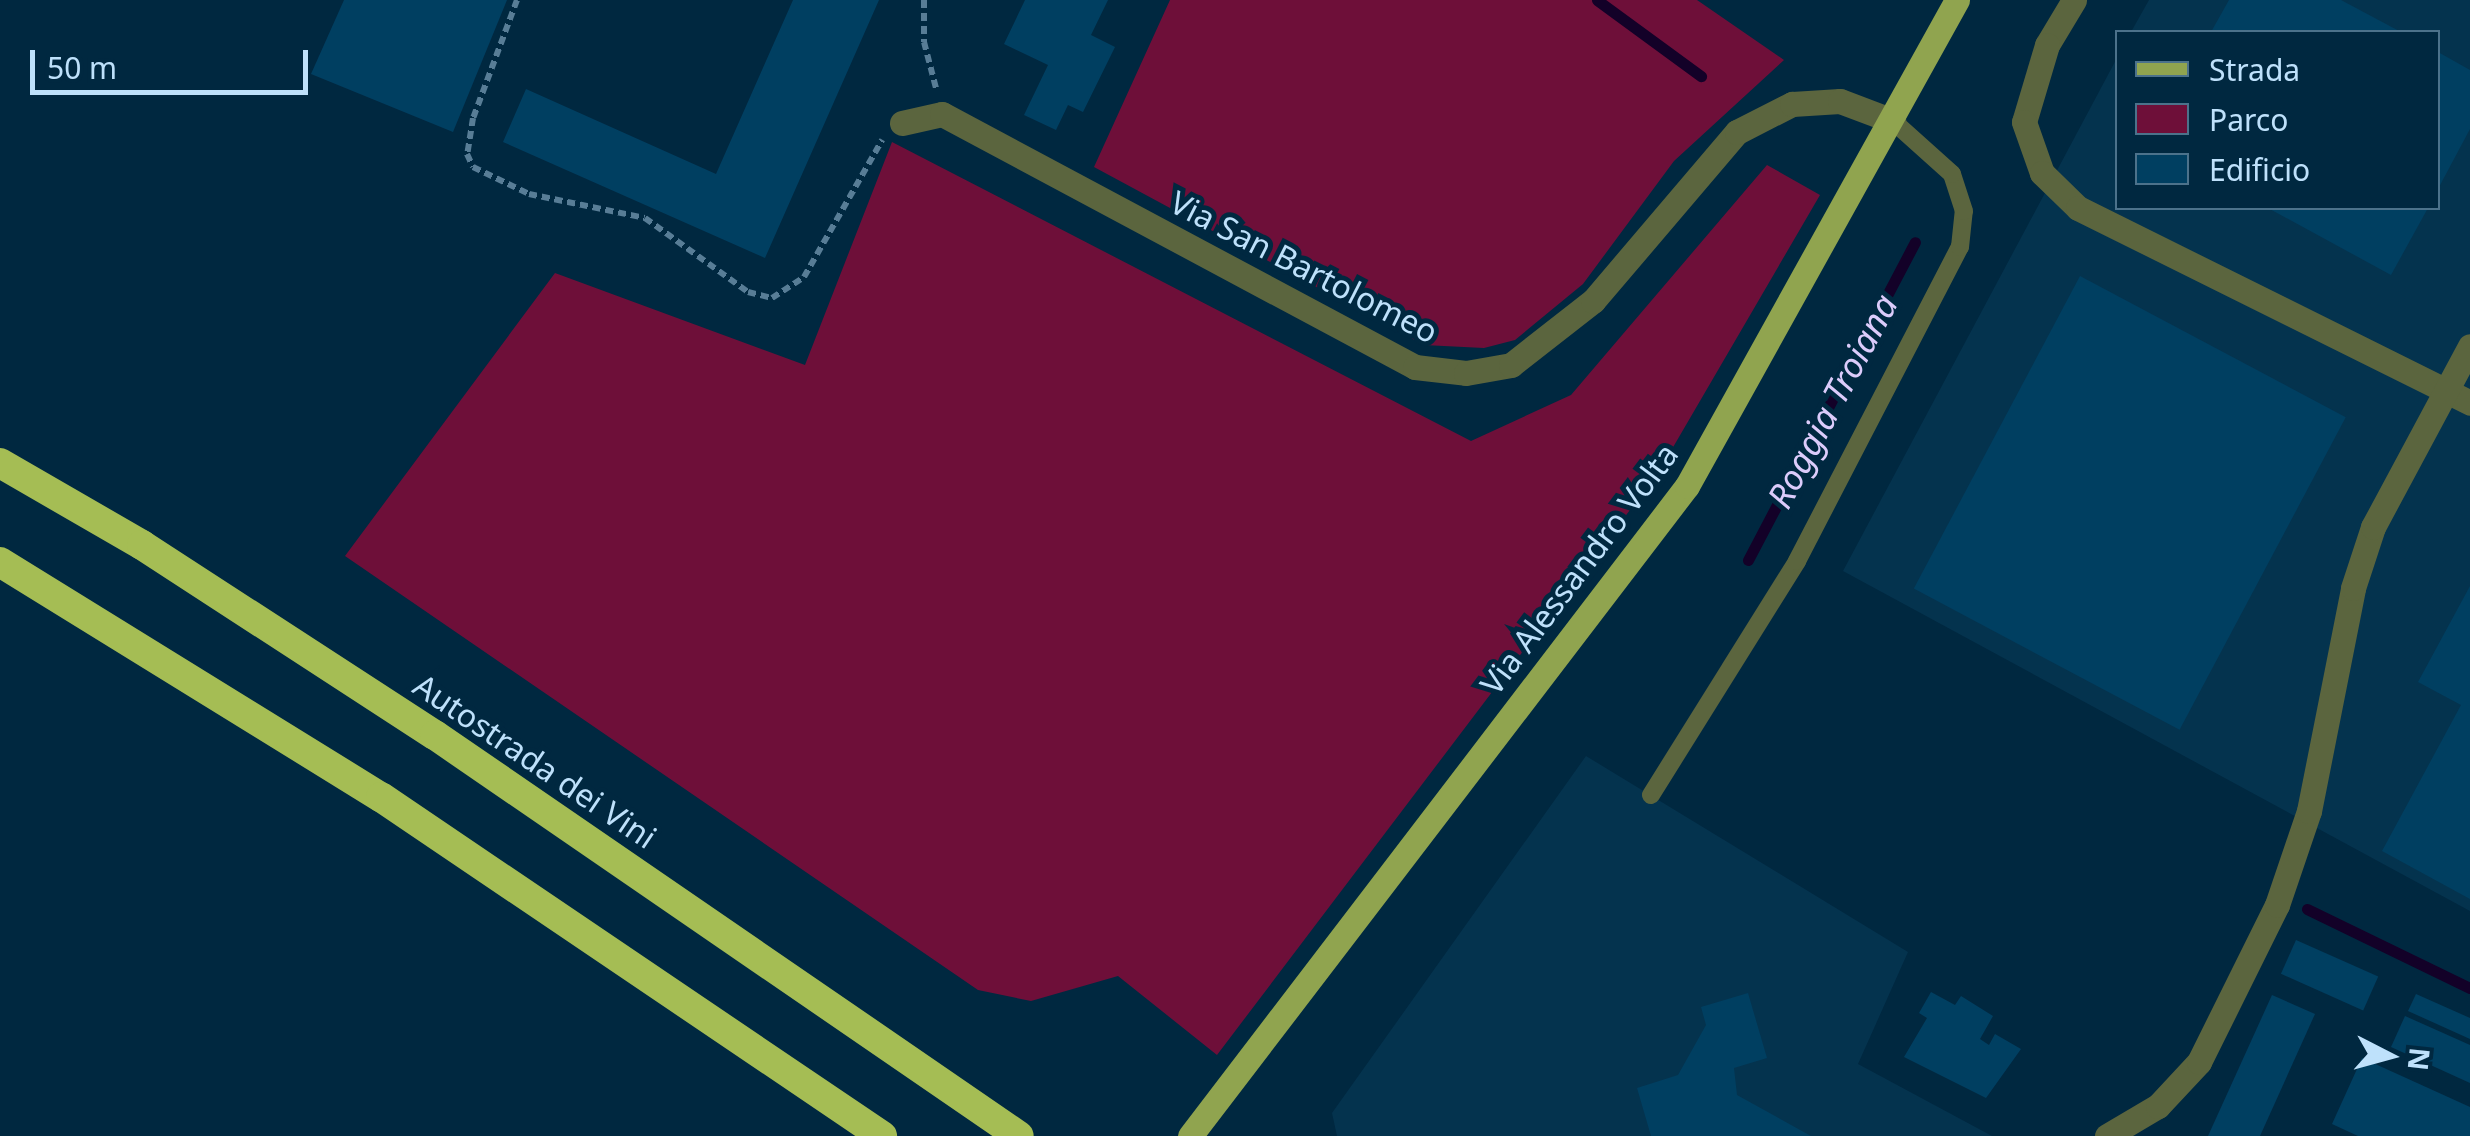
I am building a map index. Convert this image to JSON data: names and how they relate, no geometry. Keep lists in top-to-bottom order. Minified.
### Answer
{"streets":{"highway":["Autostrada dei Vini"],"main road":["Via Alessandro Volta"],"street":["Via San Bartolomeo"]},"crossings":[["Via San Bartolomeo","Via Alessandro Volta"]],"water":["Roggia Troiana"],"legend":["Strada","Parco","Edificio"],"scale_bar":"50 m","north":"right"}
